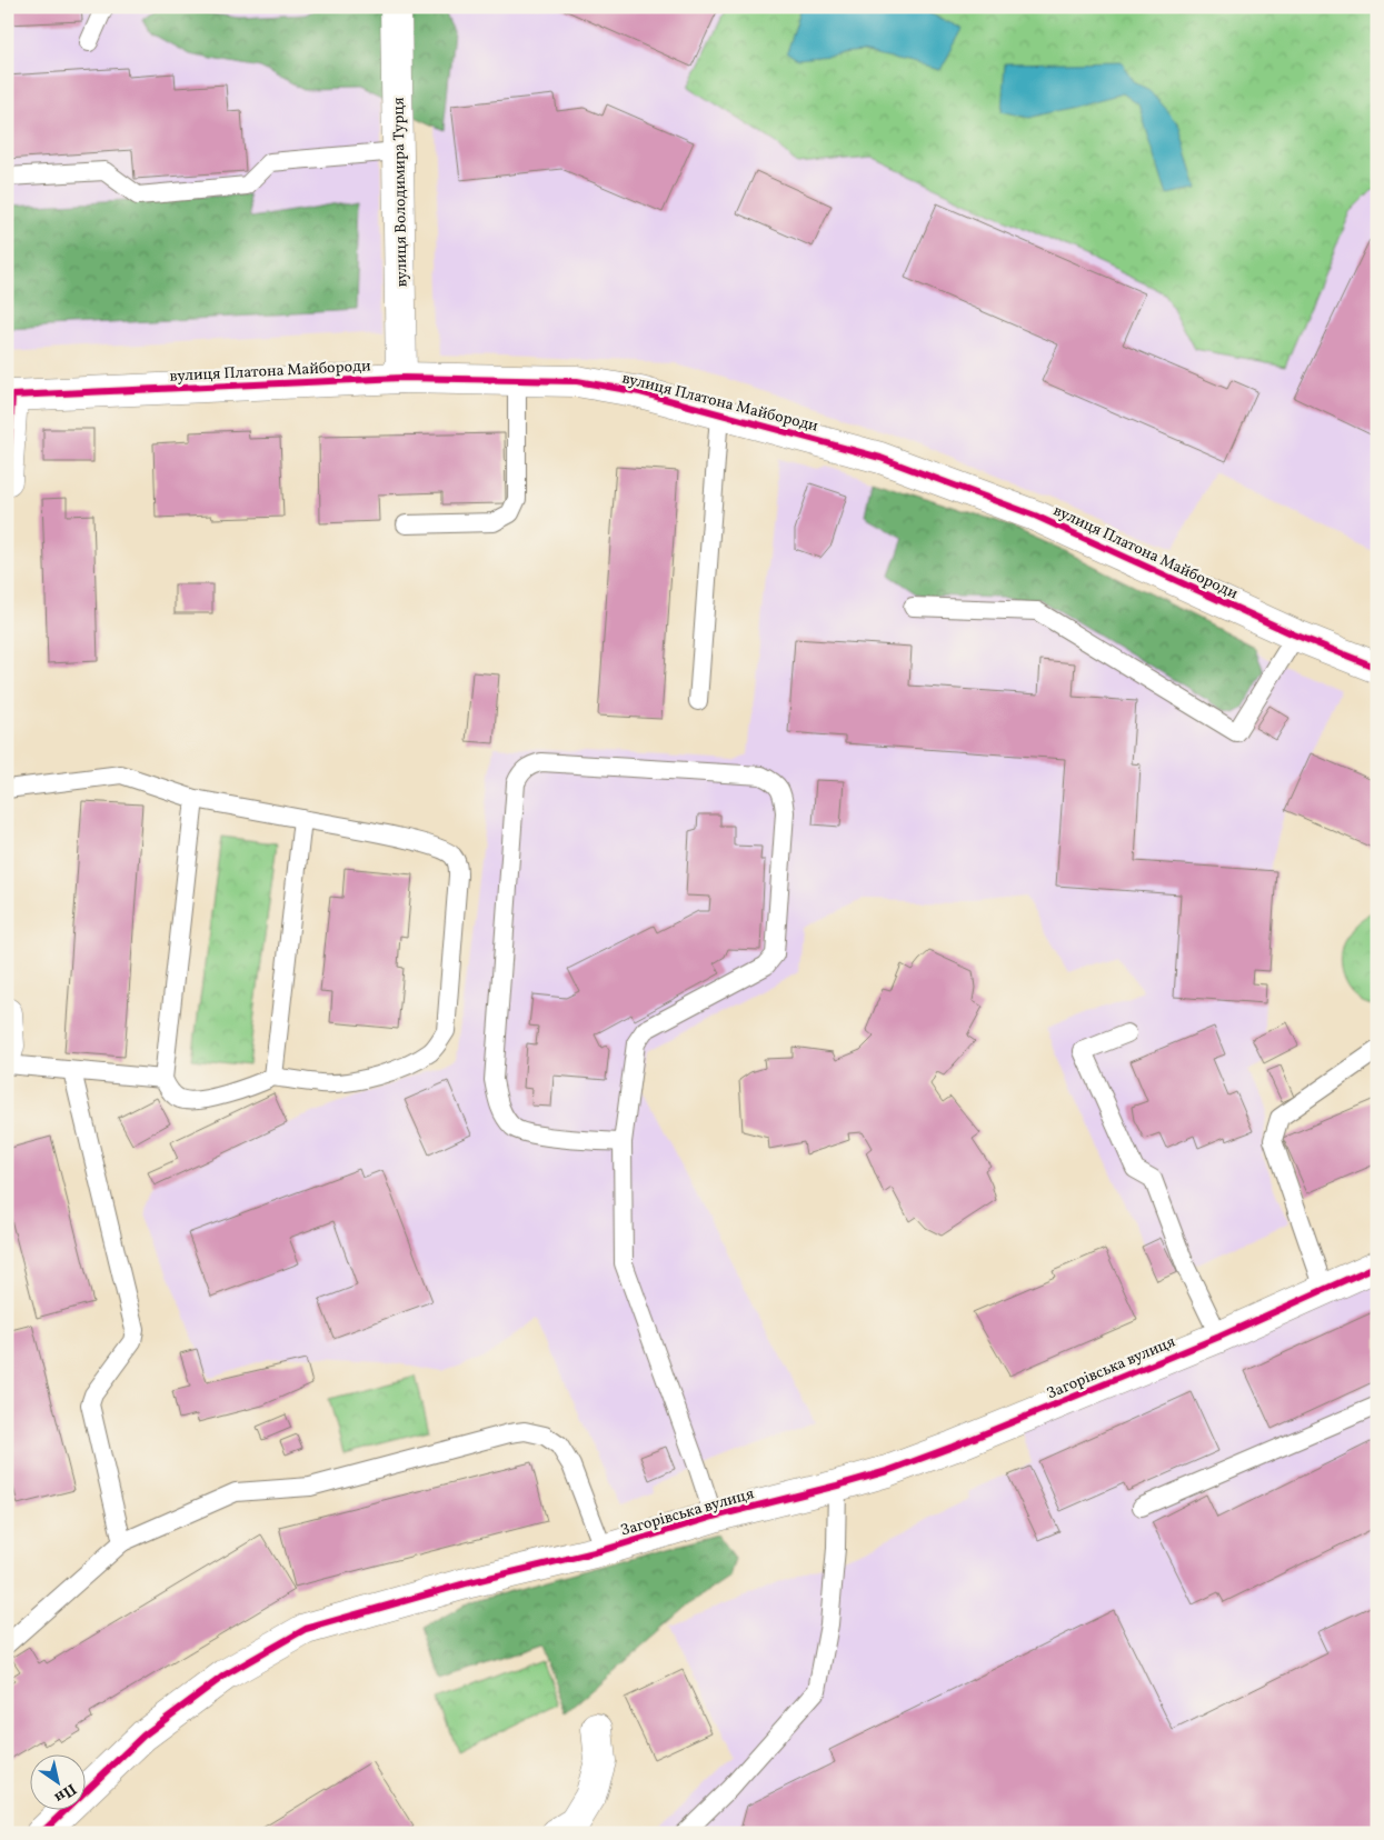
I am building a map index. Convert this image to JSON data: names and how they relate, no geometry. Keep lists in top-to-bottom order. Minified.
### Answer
{"streets":{"street":["вулиця Володимира Турця","вулиця Платона Майбороди","Загорівська вулиця"]},"crossings":[["вулиця Володимира Турця","вулиця Платона Майбороди"]],"north":"bottom right"}
